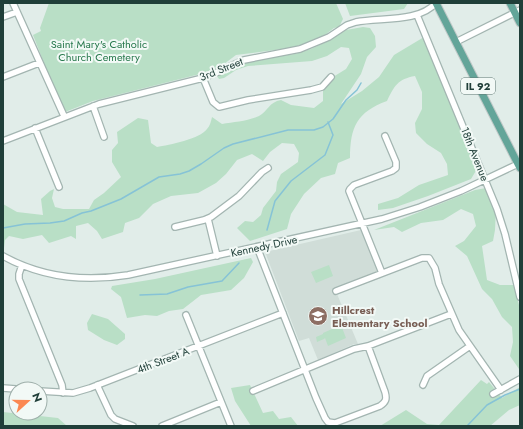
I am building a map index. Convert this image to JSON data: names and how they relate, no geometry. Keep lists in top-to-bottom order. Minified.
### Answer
{"streets":{"main road":["IL 92"],"street":["3rd Street","18th Avenue","Kennedy Drive","4th Street A"]},"crossings":[["3rd Street","IL 92"],["3rd Street","18th Avenue"],["IL 92","Kennedy Drive"],["18th Avenue","Kennedy Drive"]],"parks":["Saint Mary's Catholic Church Cemetery"],"places":{"school or university":["Hillcrest Elementary School"]},"north":"right"}
